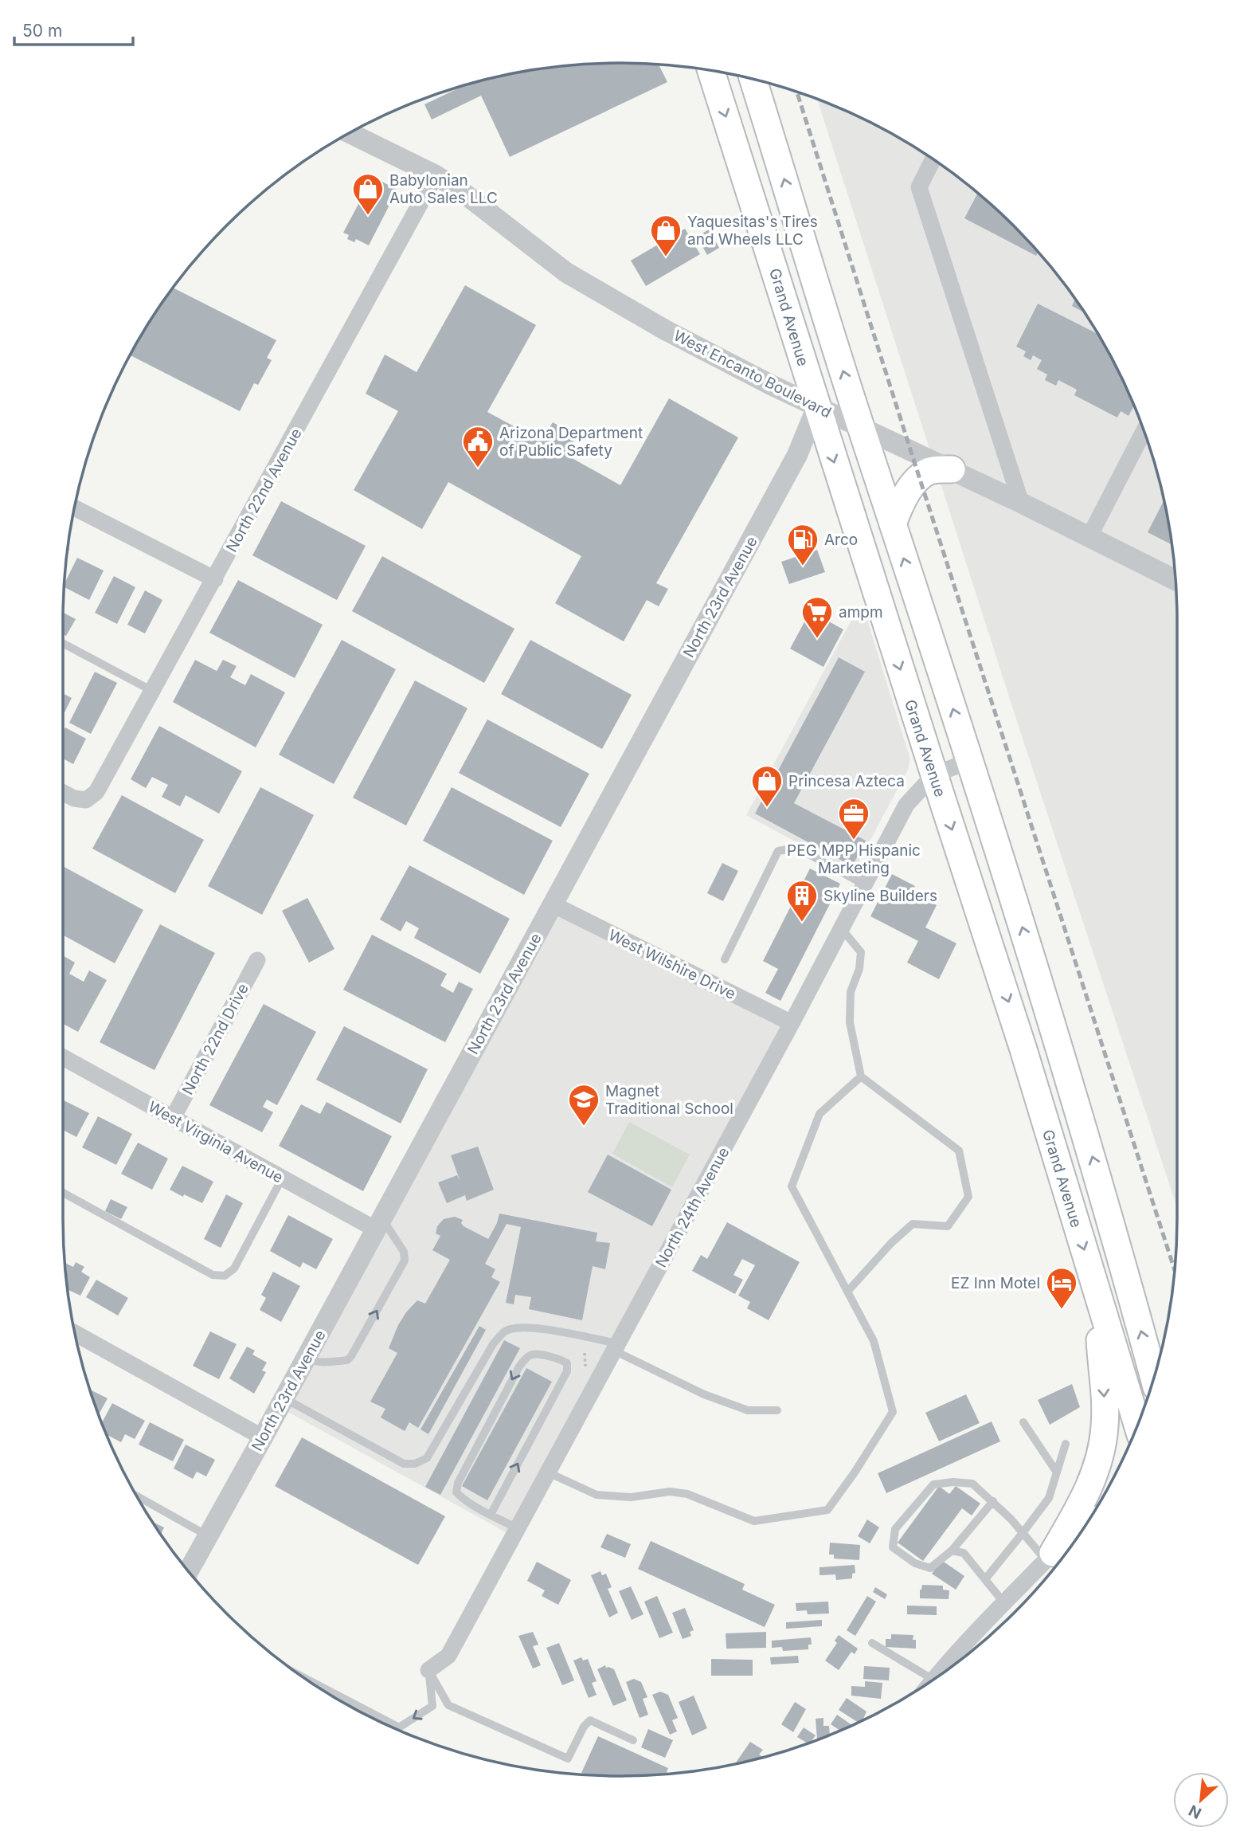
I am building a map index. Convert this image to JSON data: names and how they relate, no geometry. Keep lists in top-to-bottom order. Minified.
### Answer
{"streets":{"main road":["Grand Avenue"],"street":["West Encanto Boulevard","North 22nd Avenue","North 23rd Avenue","West Wilshire Drive","North 22nd Drive","West Virginia Avenue","North 24th Avenue"]},"crossings":[["Grand Avenue","West Encanto Boulevard"],["Grand Avenue","North 23rd Avenue"],["Grand Avenue","North 24th Avenue"],["West Encanto Boulevard","North 22nd Avenue"],["West Encanto Boulevard","North 23rd Avenue"],["North 23rd Avenue","West Wilshire Drive"],["North 23rd Avenue","West Virginia Avenue"],["West Wilshire Drive","North 24th Avenue"],["North 22nd Drive","West Virginia Avenue"]],"places":{"shop":["Babylonian Auto Sales LLC","Yaquesitas's Tires and Wheels LLC","Princesa Azteca"],"public building":["Arizona Department of Public Safety"],"fuel station":["Arco"],"supermarket":["ampm"],"office":["PEG MPP Hispanic Marketing"],"building":["Skyline Builders"],"school or university":["Magnet Traditional School"],"hotel":["EZ Inn Motel"]},"scale_bar":"50 m","north":"bottom left"}
